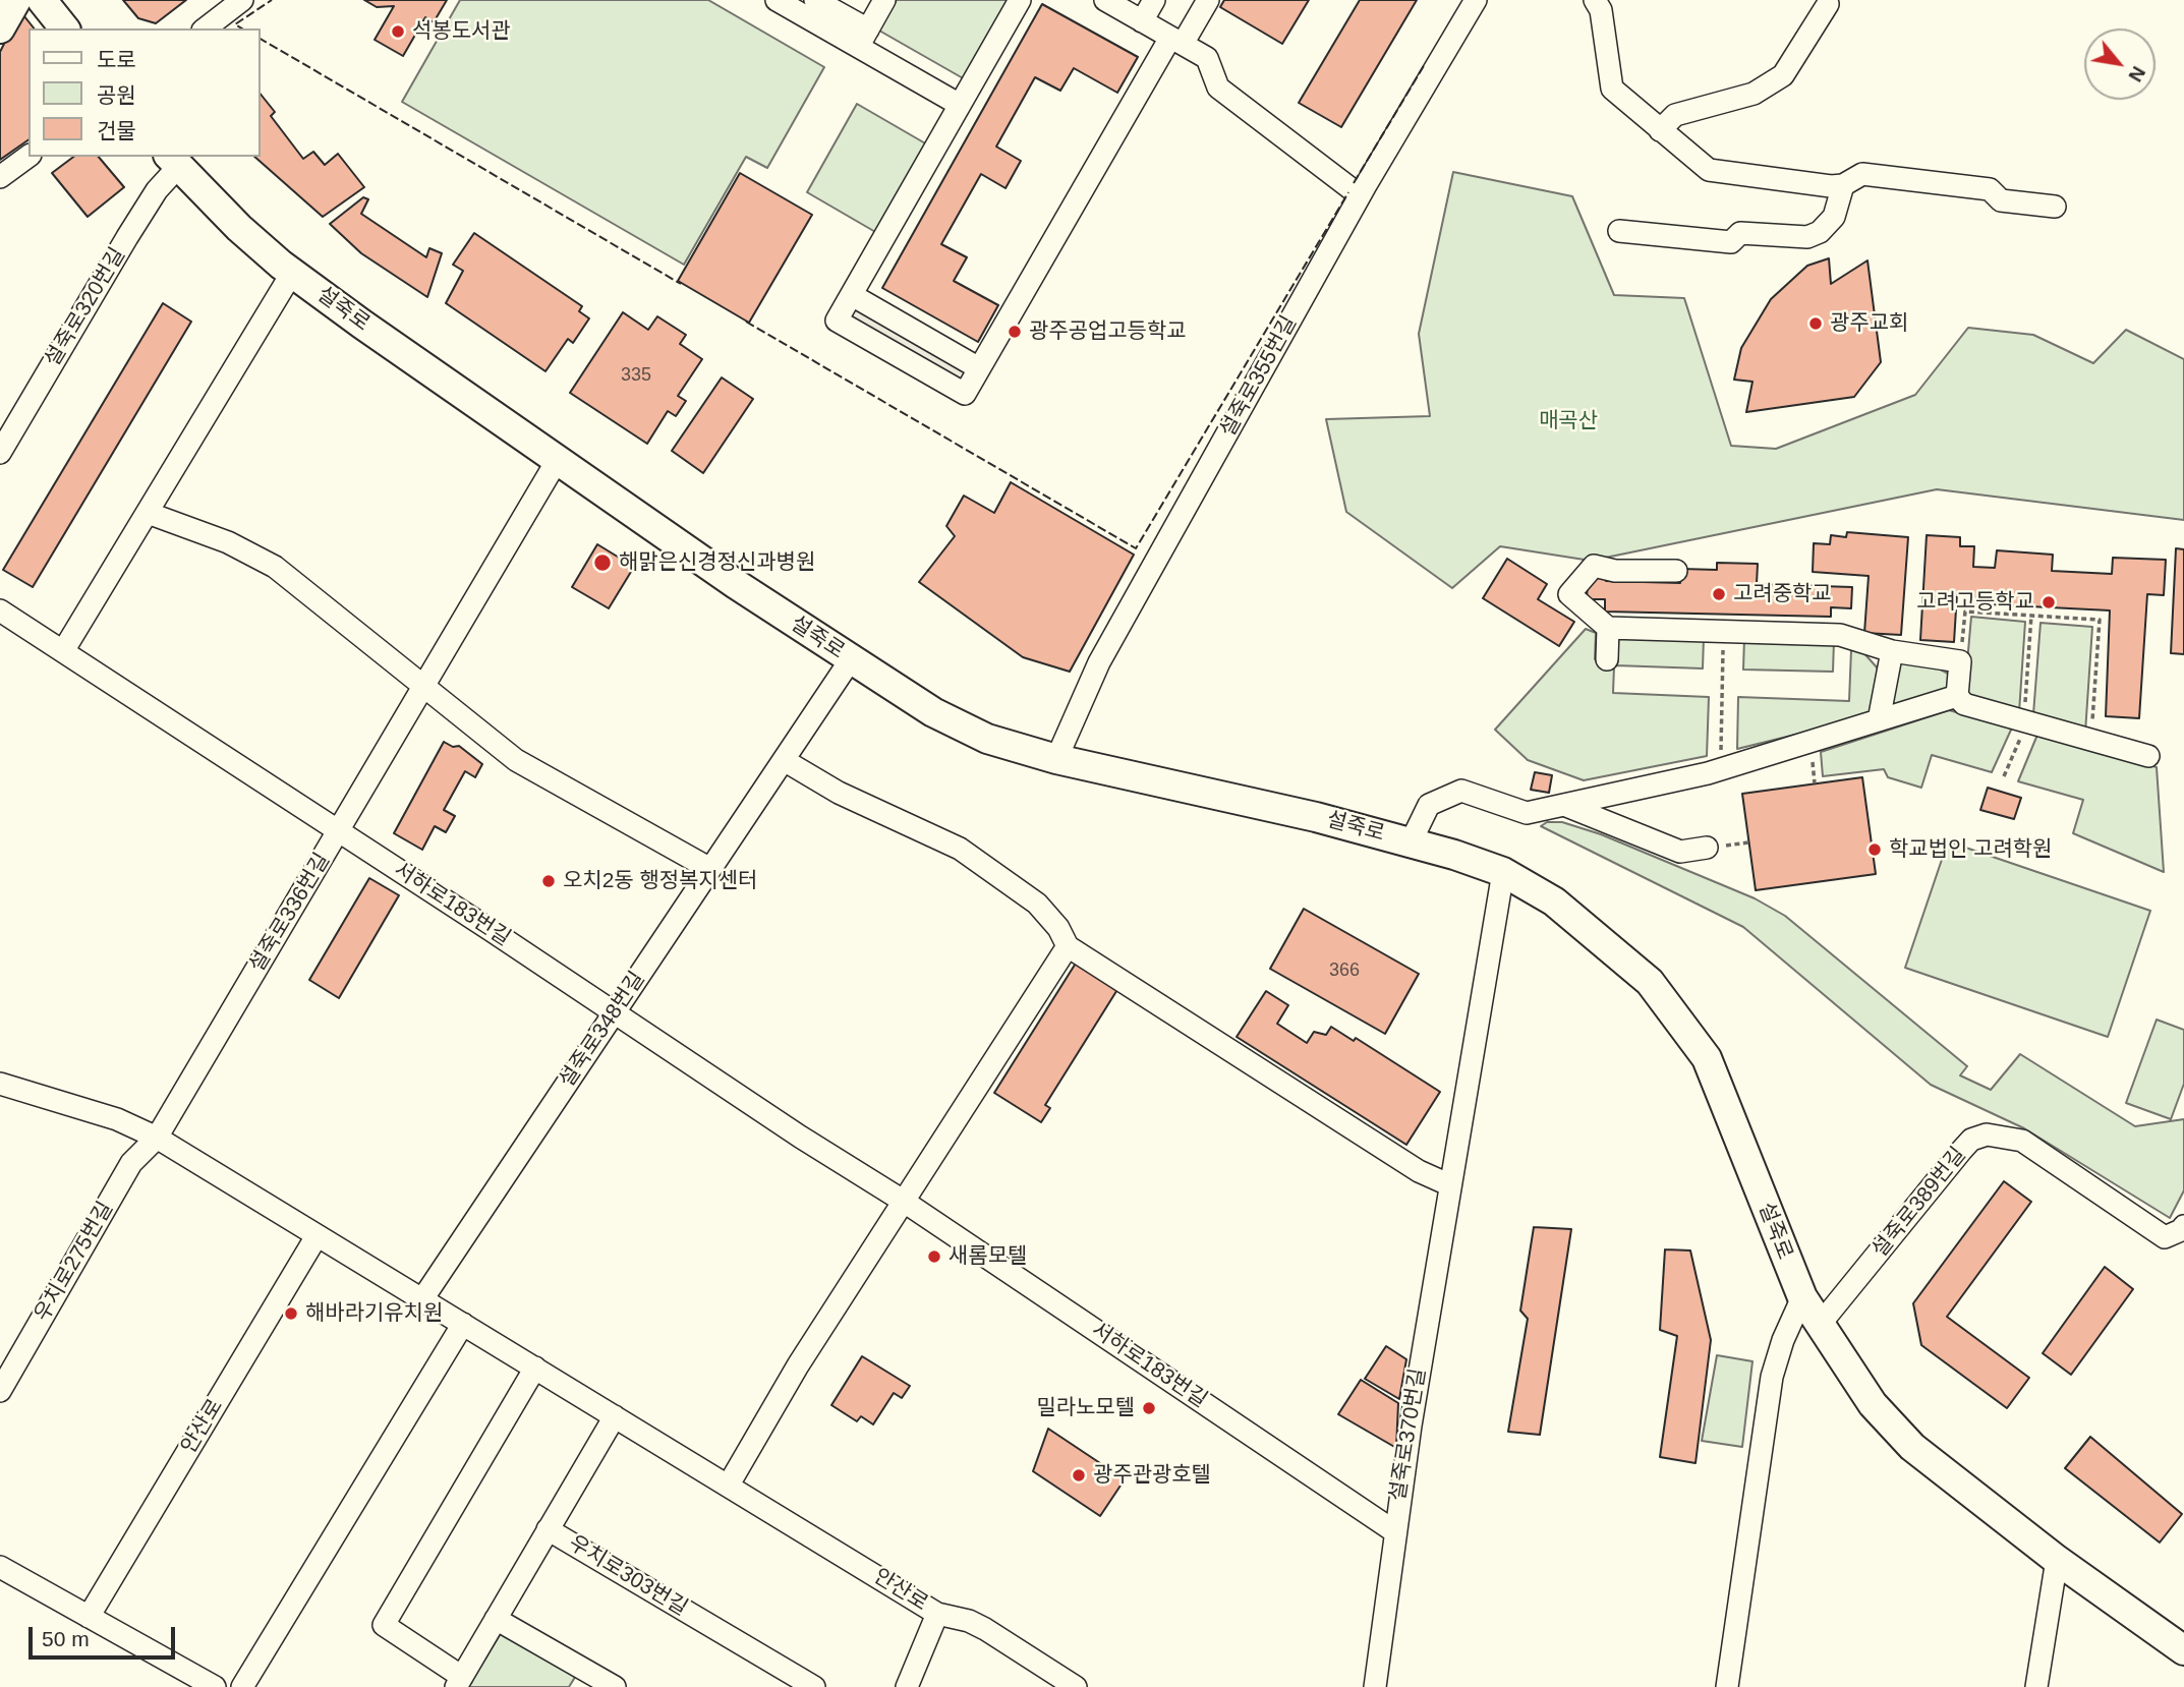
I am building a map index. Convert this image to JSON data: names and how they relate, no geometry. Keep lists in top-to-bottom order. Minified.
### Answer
{"streets":{"main road":["설죽로"],"street":["설죽로320번길","설죽로355번길","서하로183번길","설죽로336번길","설죽로348번길","설죽로389번길","우치로275번길","안산로","설죽로370번길","우치로303번길"]},"crossings":[["설죽로320번길","설죽로"],["설죽로","설죽로355번길"],["설죽로","설죽로336번길"],["설죽로","설죽로348번길"],["설죽로","설죽로389번길"],["설죽로","설죽로370번길"],["서하로183번길","설죽로336번길"],["서하로183번길","설죽로348번길"],["서하로183번길","설죽로370번길"],["설죽로336번길","우치로275번길"],["설죽로336번길","안산로"],["설죽로348번길","안산로"],["우치로275번길","안산로"],["안산로","우치로303번길"]],"parks":["매곡산"],"places":["석봉도서관","광주교회","광주공업고등학교","해맑은신경정신과병원","고려중학교","고려고등학교","학교법인 고려학원","오치2동 행정복지센터","새롬모텔","해바라기유치원","밀라노모텔","광주관광호텔"],"house_numbers":["335","366"],"legend":["도로","공원","건물"],"scale_bar":"50 m","north":"bottom right"}
